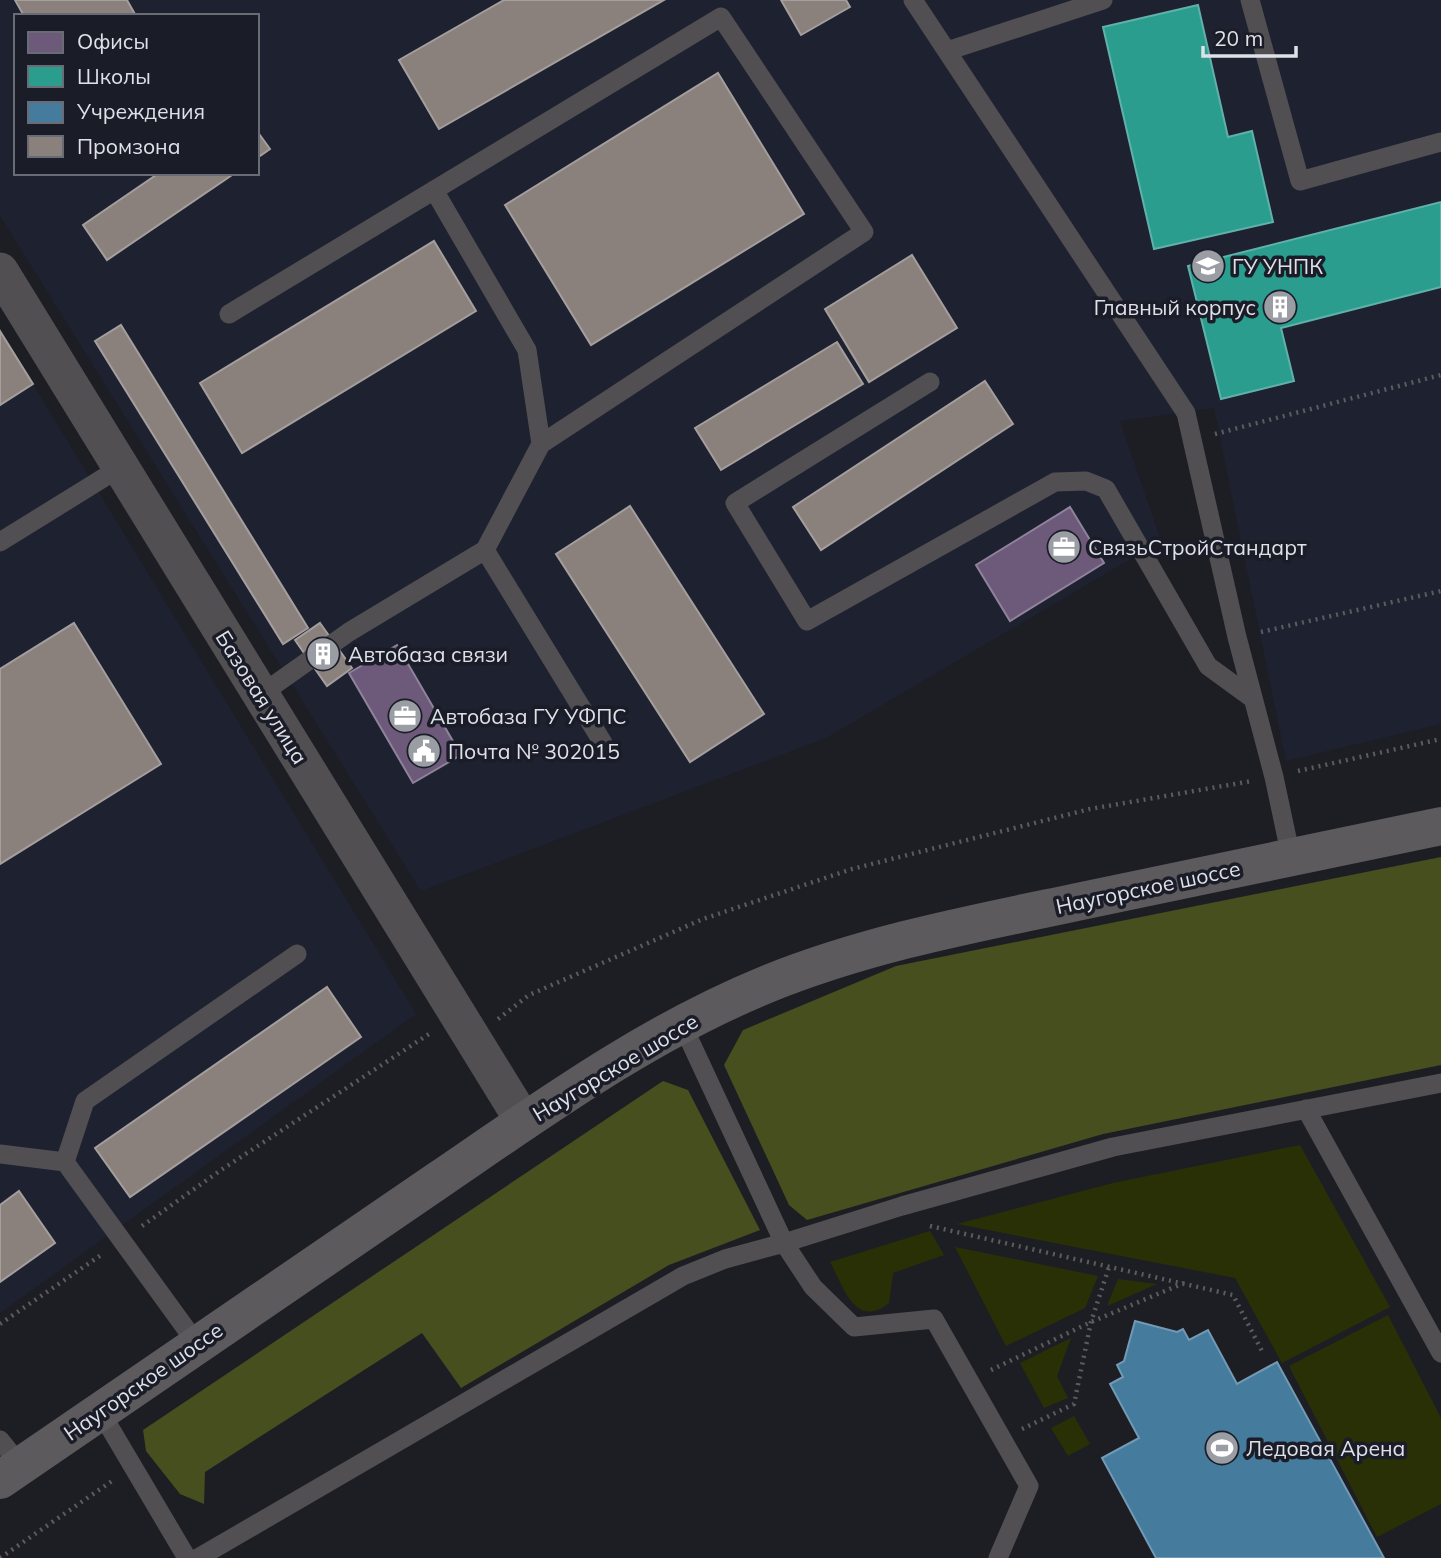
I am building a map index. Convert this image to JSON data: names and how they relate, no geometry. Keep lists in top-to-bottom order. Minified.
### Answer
{"streets":{"main road":["Наугорское шоссе"],"street":["Базовая улица"]},"crossings":[["Базовая улица","Наугорское шоссе"]],"places":{"school or university":["ГУ УНПК"],"building":["Главный корпус","Автобаза связи"],"office":["СвязьСтройСтандарт","Автобаза ГУ УФПС"],"public building":["Почта № 302015"],"sports":["Ледовая Арена"]},"legend":["Офисы","Школы","Учреждения","Промзона"],"scale_bar":"20 m"}
